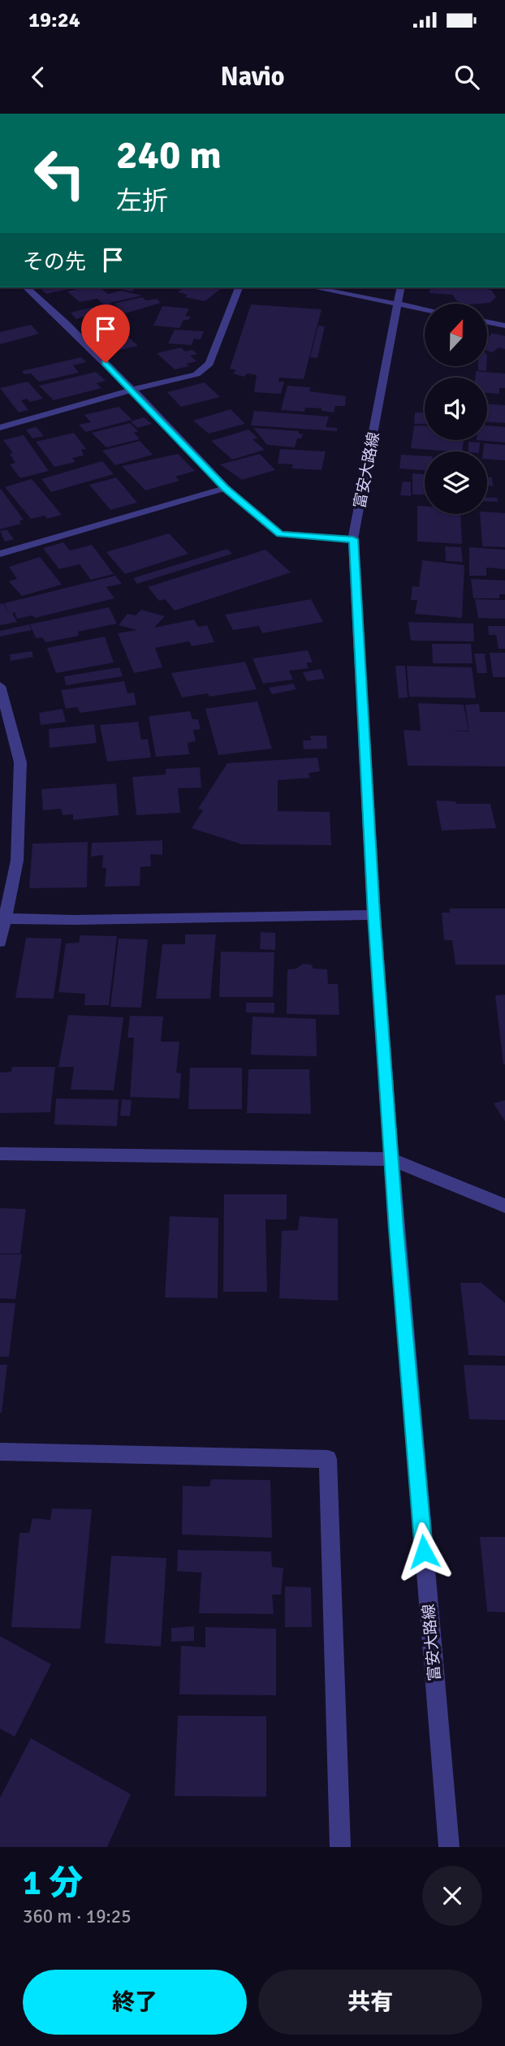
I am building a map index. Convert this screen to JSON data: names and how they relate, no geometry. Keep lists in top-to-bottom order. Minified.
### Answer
{"streets":{"street":["富安大路線"]},"north":"top","page":{"status":"19:24","header":"Navio","turn":["240 m","左折"],"then":"その先","heading":["1 分","360 m · 19:25"],"buttons":["終了","共有"]}}
